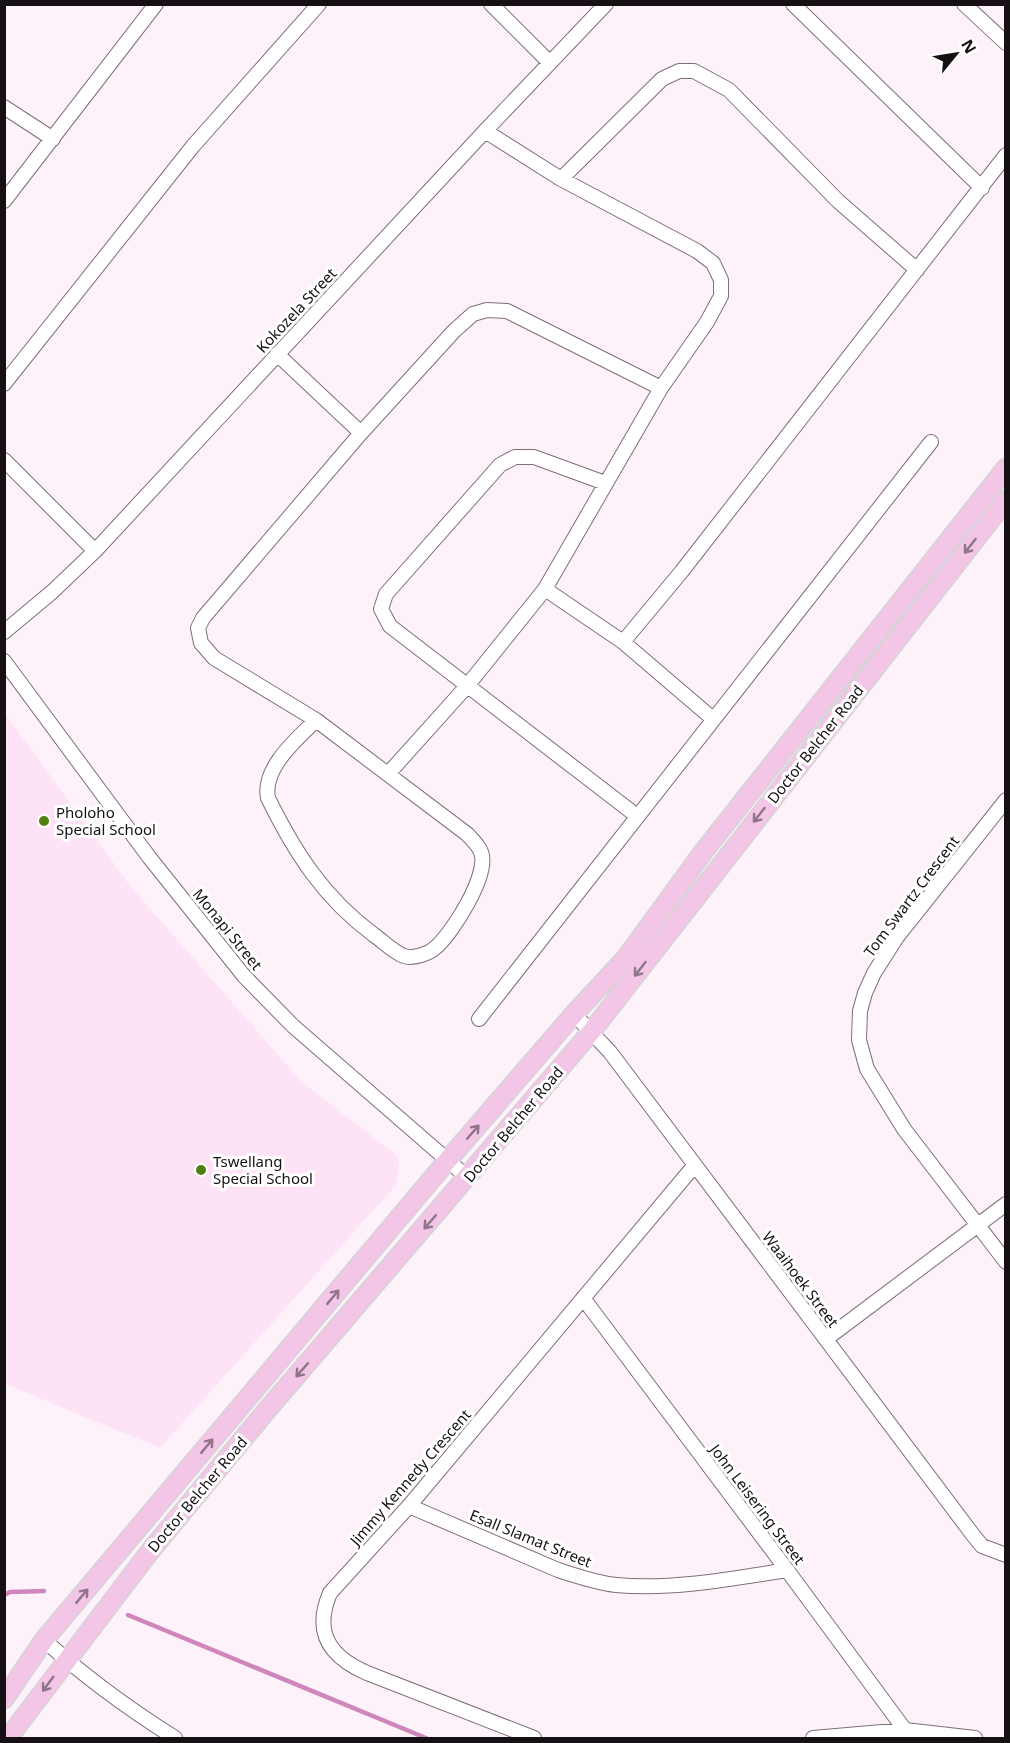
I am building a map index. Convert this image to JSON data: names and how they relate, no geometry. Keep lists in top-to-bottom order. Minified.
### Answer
{"streets":{"main road":["Doctor Belcher Road"],"street":["Kokozela Street","Tom Swartz Crescent","Monapi Street","Waaihoek Street","Jimmy Kennedy Crescent","John Leisering Street","Esall Slamat Street"]},"crossings":[["Doctor Belcher Road","Monapi Street"],["Doctor Belcher Road","Waaihoek Street"],["Waaihoek Street","Jimmy Kennedy Crescent"],["Jimmy Kennedy Crescent","John Leisering Street"],["Jimmy Kennedy Crescent","Esall Slamat Street"],["John Leisering Street","Esall Slamat Street"]],"places":["Pholoho Special School","Tswellang Special School"],"north":"top right"}
